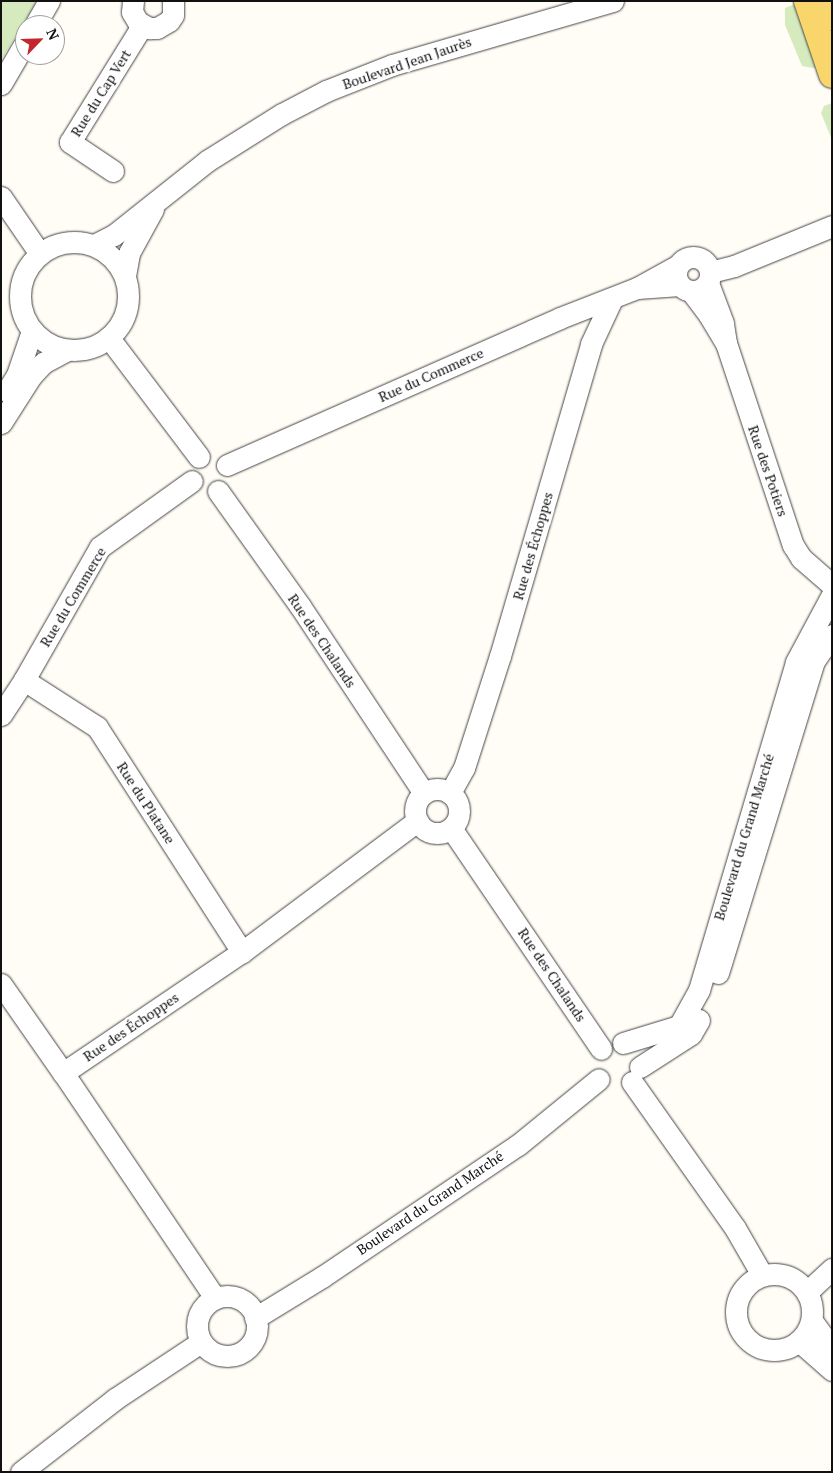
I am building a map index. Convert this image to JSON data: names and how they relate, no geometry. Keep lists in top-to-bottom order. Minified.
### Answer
{"streets":{"street":["Boulevard Jean Jaurès","Rue du Cap Vert","Rue du Commerce","Rue des Potiers","Rue des Échoppes","Rue des Chalands","Rue du Platane","Boulevard du Grand Marché"]},"crossings":[["Rue du Commerce","Rue des Potiers"],["Rue du Commerce","Rue des Échoppes"],["Rue du Commerce","Rue des Chalands"],["Rue du Commerce","Rue du Platane"],["Rue des Échoppes","Rue des Chalands"],["Rue des Échoppes","Rue du Platane"],["Rue des Chalands","Boulevard du Grand Marché"]],"north":"top right"}
